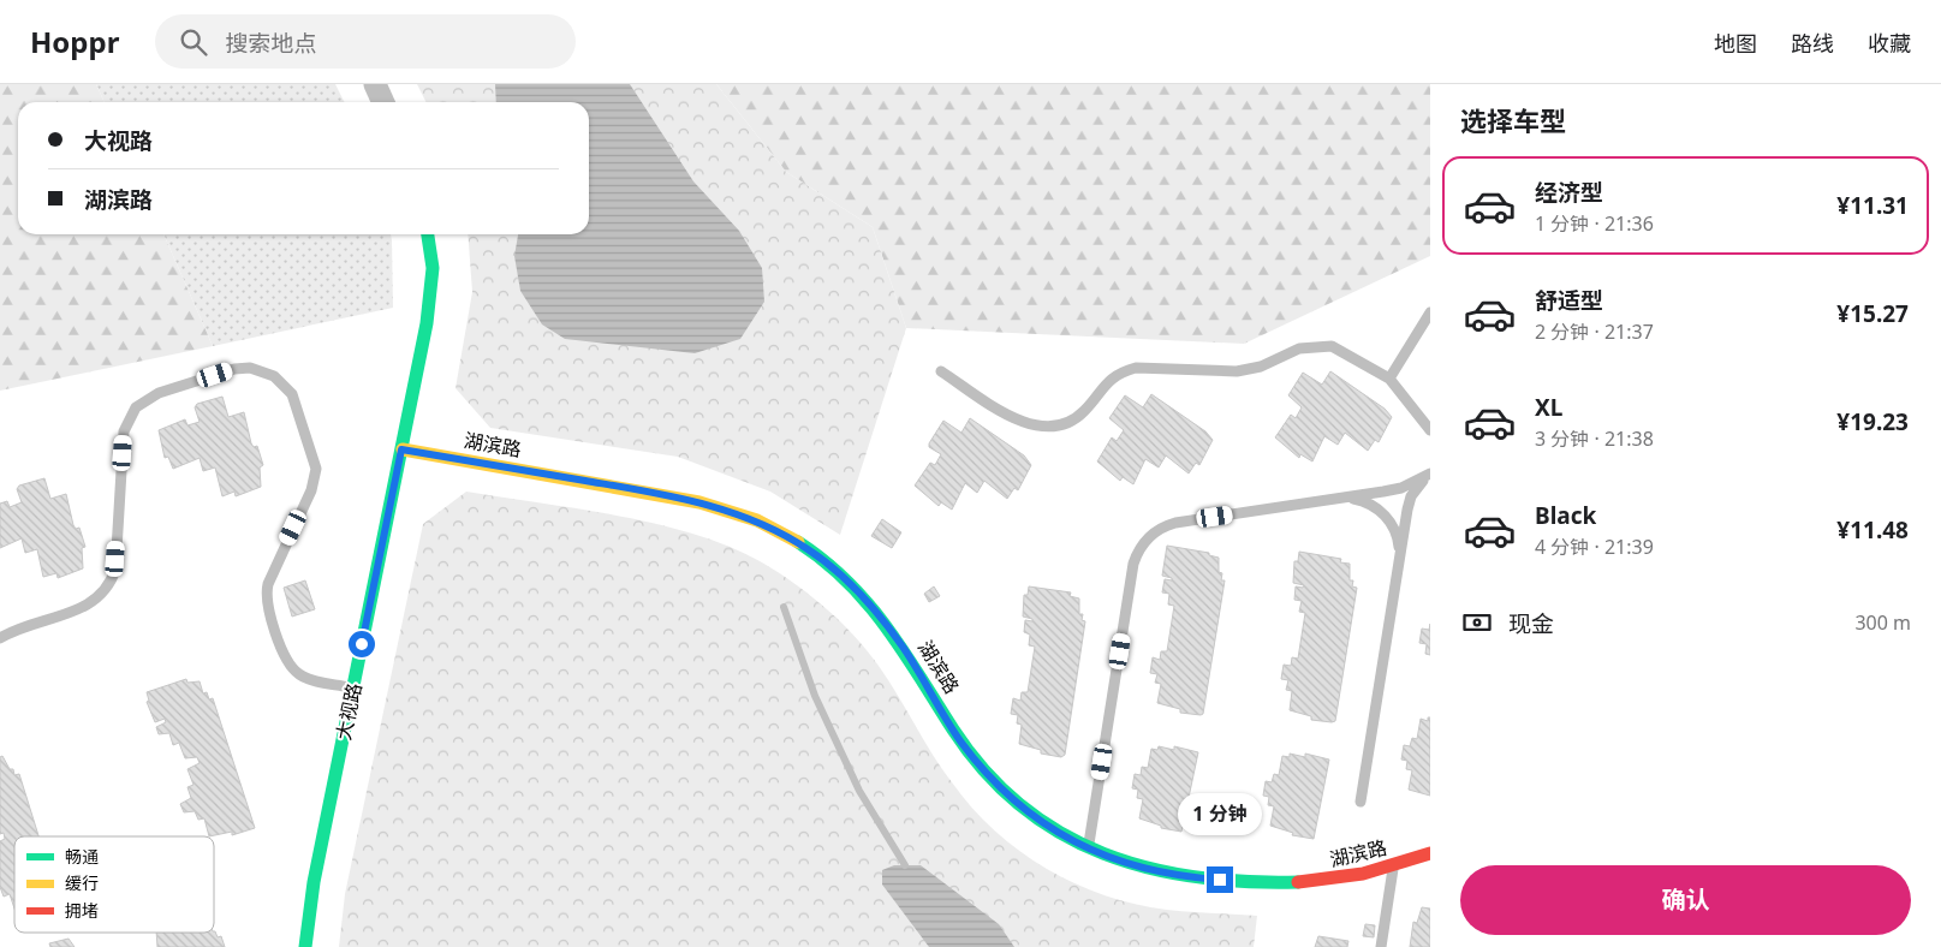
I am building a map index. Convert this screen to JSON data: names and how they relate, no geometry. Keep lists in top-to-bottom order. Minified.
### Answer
{"streets":{"street":["湖滨路","大视路"]},"crossings":[["湖滨路","大视路"]],"legend":["畅通","缓行","拥堵"],"page":{"header":"Hoppr","search":"搜索地点","nav":["地图","路线","收藏"],"heading":"选择车型","banner":["大视路","湖滨路"],"list":[{"name":"经济型","note":"1 分钟 · 21:36","value":"¥11.31"},{"name":"舒适型","note":"2 分钟 · 21:37","value":"¥15.27"},{"name":"XL","note":"3 分钟 · 21:38","value":"¥19.23"},{"name":"Black","note":"4 分钟 · 21:39","value":"¥11.48"}],"pay":["现金","300 m"],"bubble":"1 分钟","buttons":"确认"}}
